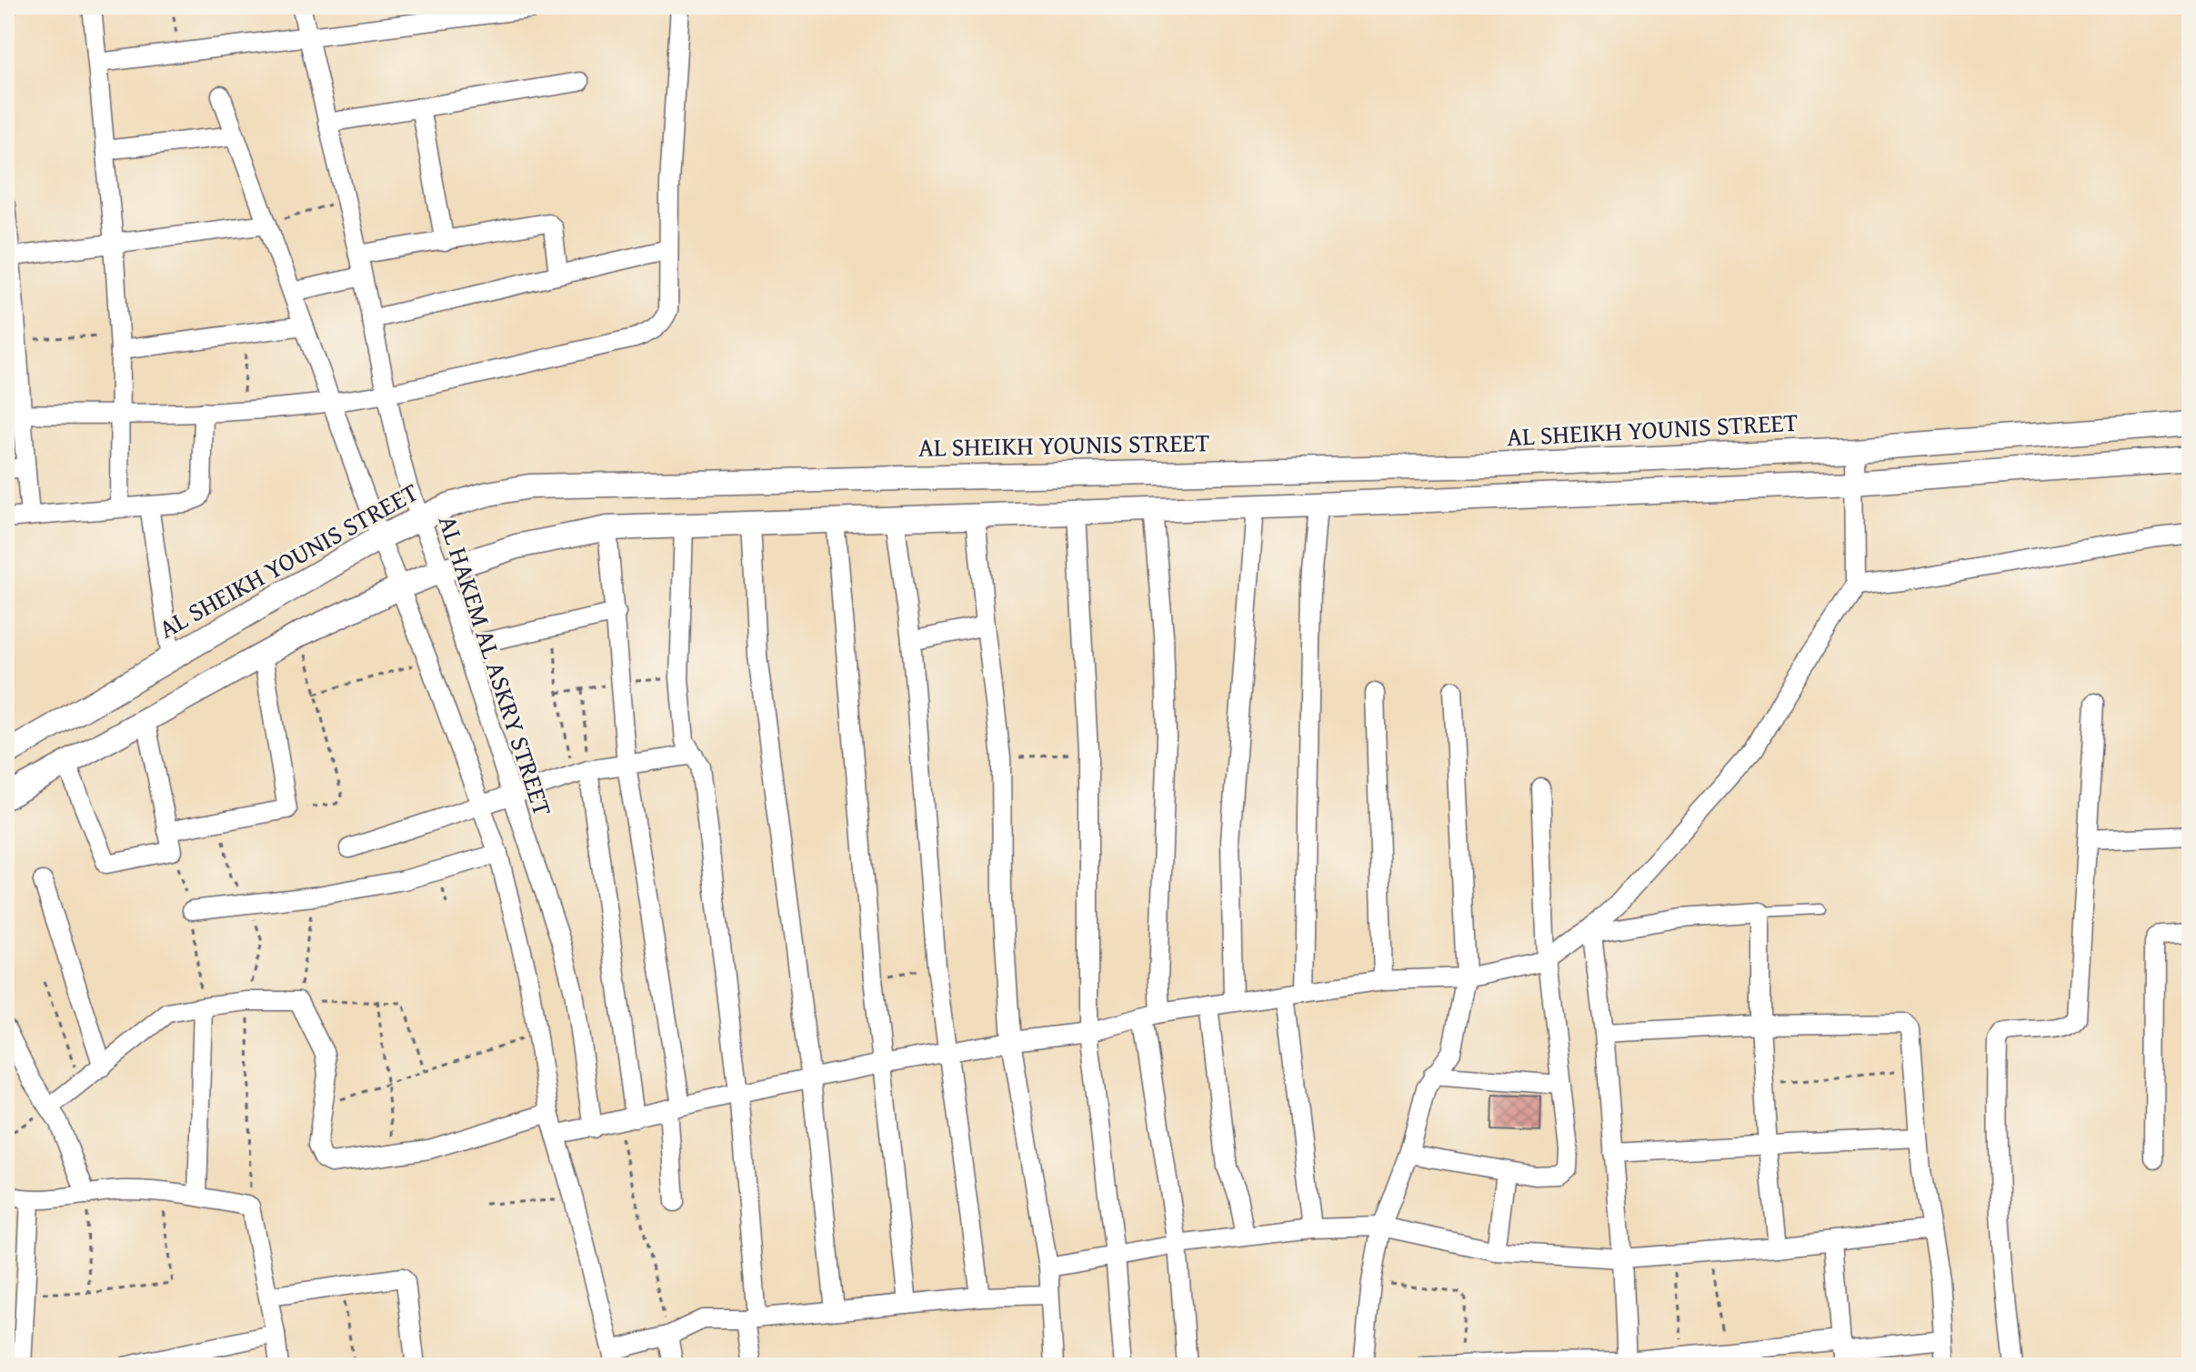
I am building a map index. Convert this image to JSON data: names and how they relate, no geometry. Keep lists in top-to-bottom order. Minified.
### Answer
{"streets":{"street":["AL SHEIKH YOUNIS STREET","AL HAKEM AL ASKRY STREET"]},"crossings":[["AL SHEIKH YOUNIS STREET","AL HAKEM AL ASKRY STREET"]]}
